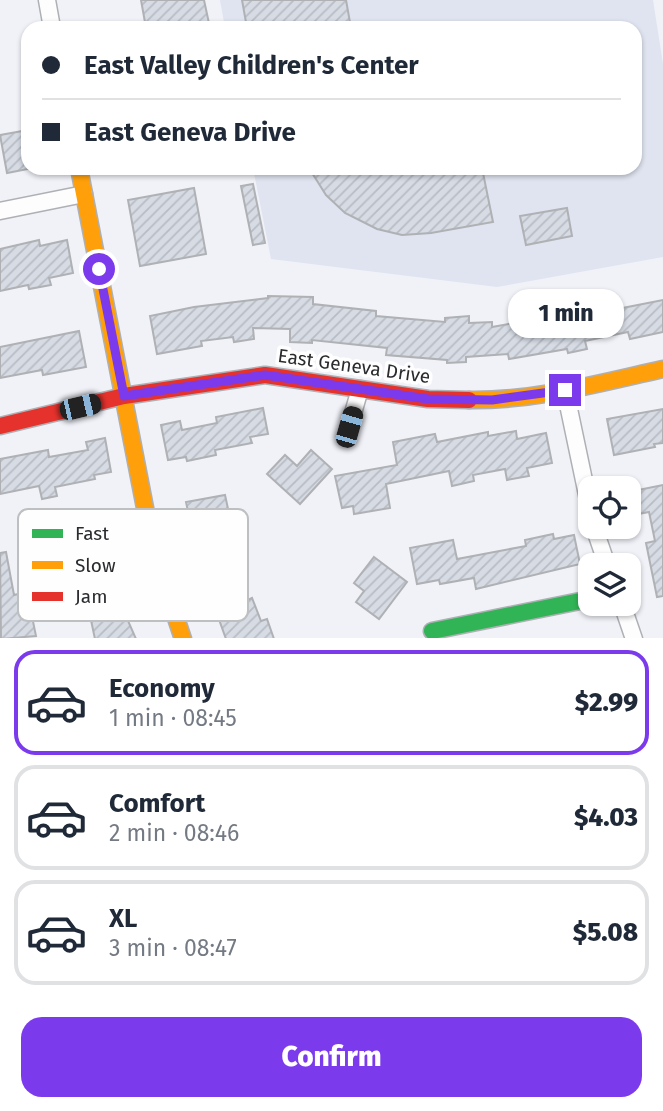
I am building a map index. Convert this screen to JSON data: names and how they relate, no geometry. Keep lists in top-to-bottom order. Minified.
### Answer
{"streets":{"street":["East Geneva Drive"]},"legend":["Fast","Slow","Jam"],"page":{"banner":["East Valley Children's Center","East Geneva Drive"],"bubble":"1 min","list":[{"name":"Economy","note":"1 min · 08:45","value":"$2.99"},{"name":"Comfort","note":"2 min · 08:46","value":"$4.03"},{"name":"XL","note":"3 min · 08:47","value":"$5.08"}],"buttons":"Confirm"}}
